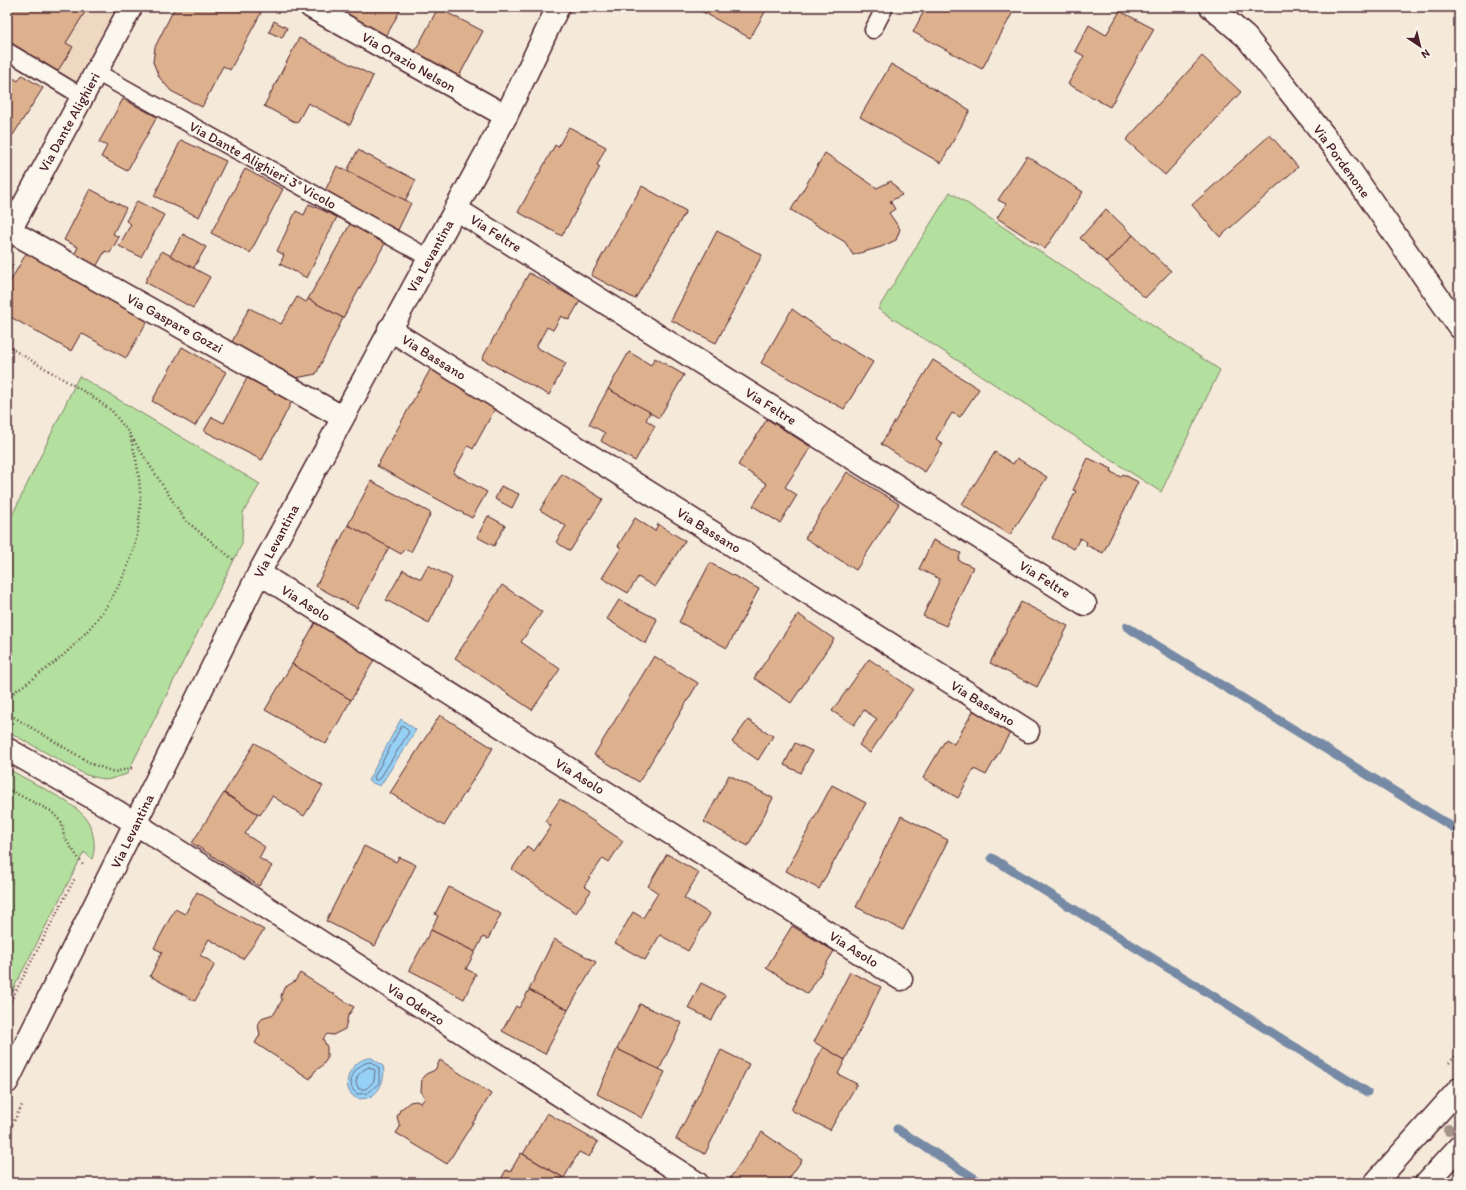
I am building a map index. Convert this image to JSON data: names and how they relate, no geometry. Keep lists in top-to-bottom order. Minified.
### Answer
{"streets":{"street":["Via Orazio Nelson","Via Dante Alighieri","Via Pordenone","Via Feltre","Via Levantina","Via Gaspare Gozzi","Via Bassano","Via Asolo","Via Oderzo"],"lane":["Via Dante Alighieri 3° Vicolo"]},"crossings":[["Via Orazio Nelson","Via Levantina"],["Via Dante Alighieri","Via Dante Alighieri 3° Vicolo"],["Via Dante Alighieri","Via Gaspare Gozzi"],["Via Dante Alighieri 3° Vicolo","Via Levantina"],["Via Feltre","Via Levantina"],["Via Levantina","Via Gaspare Gozzi"],["Via Levantina","Via Bassano"],["Via Levantina","Via Asolo"],["Via Levantina","Via Oderzo"]],"north":"bottom right"}
